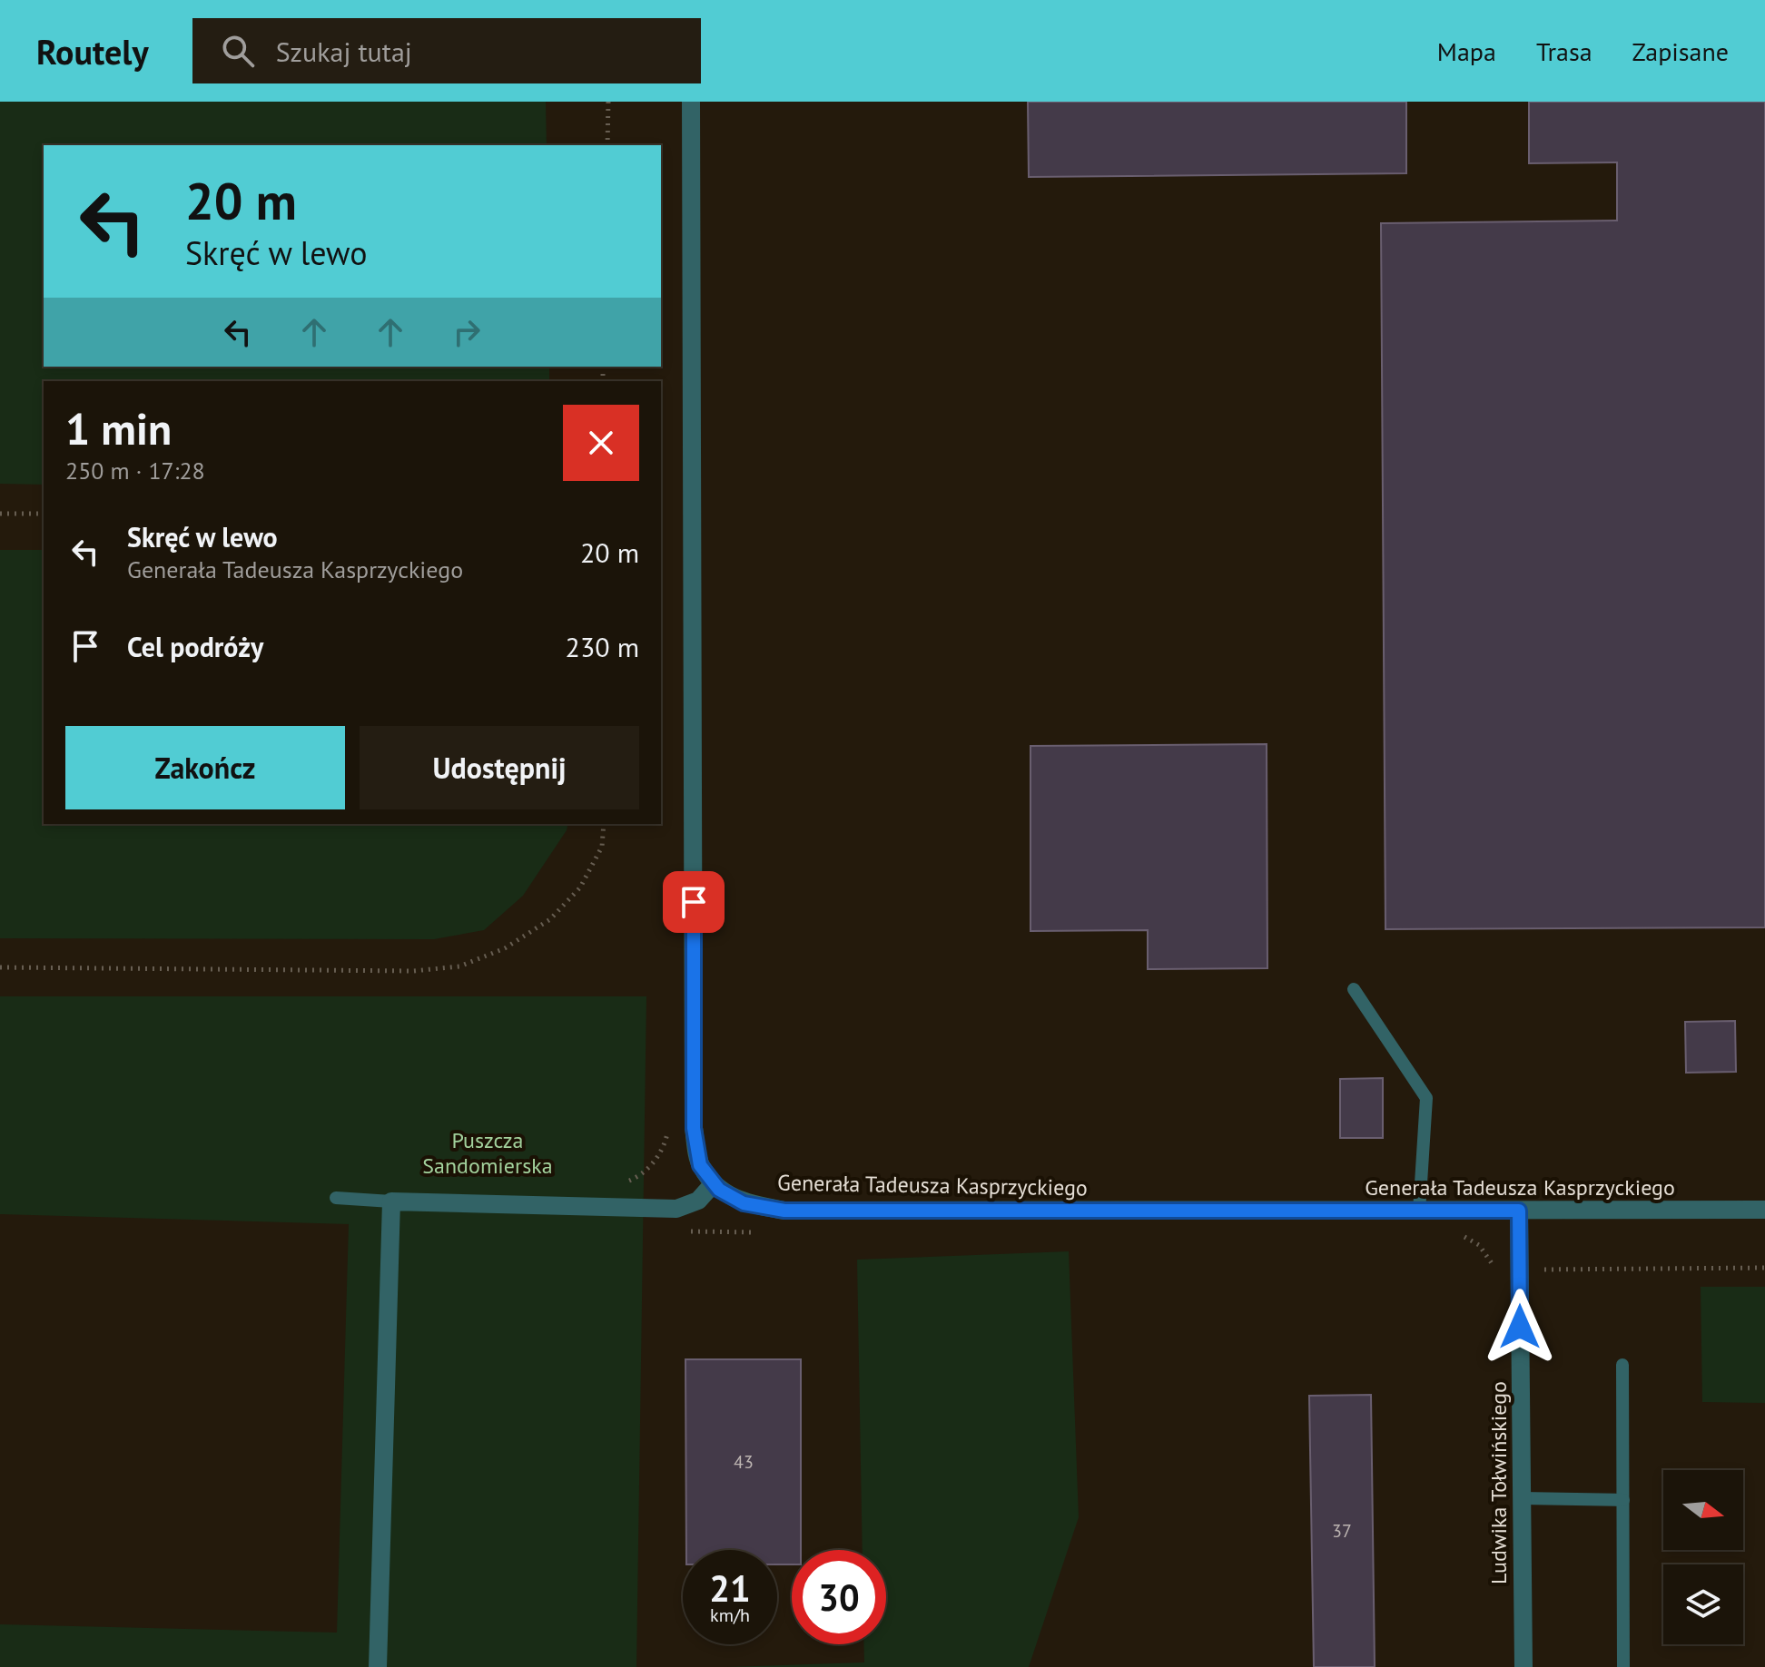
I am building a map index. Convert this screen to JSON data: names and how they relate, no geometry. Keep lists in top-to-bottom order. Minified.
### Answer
{"streets":{"street":["Generała Tadeusza Kasprzyckiego","Ludwika Tołwińskiego"]},"crossings":[["Generała Tadeusza Kasprzyckiego","Ludwika Tołwińskiego"]],"parks":["Puszcza Sandomierska"],"house_numbers":["43","37"],"north":"right","page":{"header":"Routely","search":"Szukaj tutaj","nav":["Mapa","Trasa","Zapisane"],"turn":["20 m","Skręć w lewo"],"heading":["1 min","250 m · 17:28"],"list":[{"name":"Skręć w lewo","note":"Generała Tadeusza Kasprzyckiego","value":"20 m"},{"name":"Cel podróży","value":"230 m"}],"buttons":["Zakończ","Udostępnij"],"speed":"21 km/h","limit":"30"}}
